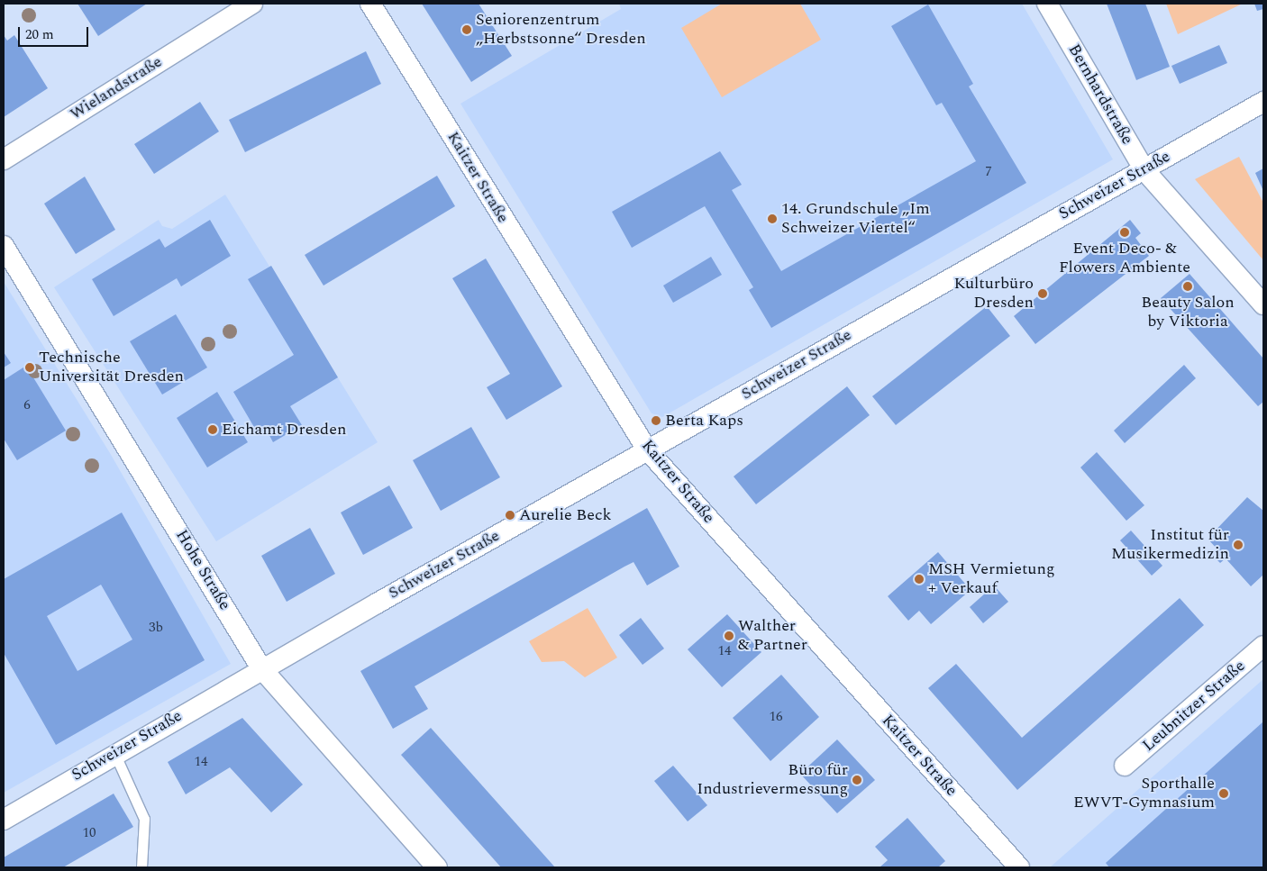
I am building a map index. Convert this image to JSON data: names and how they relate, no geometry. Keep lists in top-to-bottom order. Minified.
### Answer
{"streets":{"street":["Wielandstraße","Bernhardstraße","Kaitzer Straße","Schweizer Straße","Hohe Straße","Leubnitzer Straße"]},"crossings":[["Bernhardstraße","Schweizer Straße"],["Kaitzer Straße","Schweizer Straße"],["Schweizer Straße","Hohe Straße"]],"places":["Seniorenzentrum „Herbstsonne“ Dresden","14. Grundschule „Im Schweizer Viertel“","Event Deco- & Flowers Ambiente","Beauty Salon by Viktoria","Kulturbüro Dresden","Technische Universität Dresden","Berta Kaps","Eichamt Dresden","Aurelie Beck","Institut für Musikermedizin","MSH Vermietung + Verkauf","Walther & Partner","Büro für Industrievermessung","Sporthalle EWVT-Gymnasium"],"house_numbers":["7","6","3b","14","16","14","10"],"scale_bar":"20 m"}
